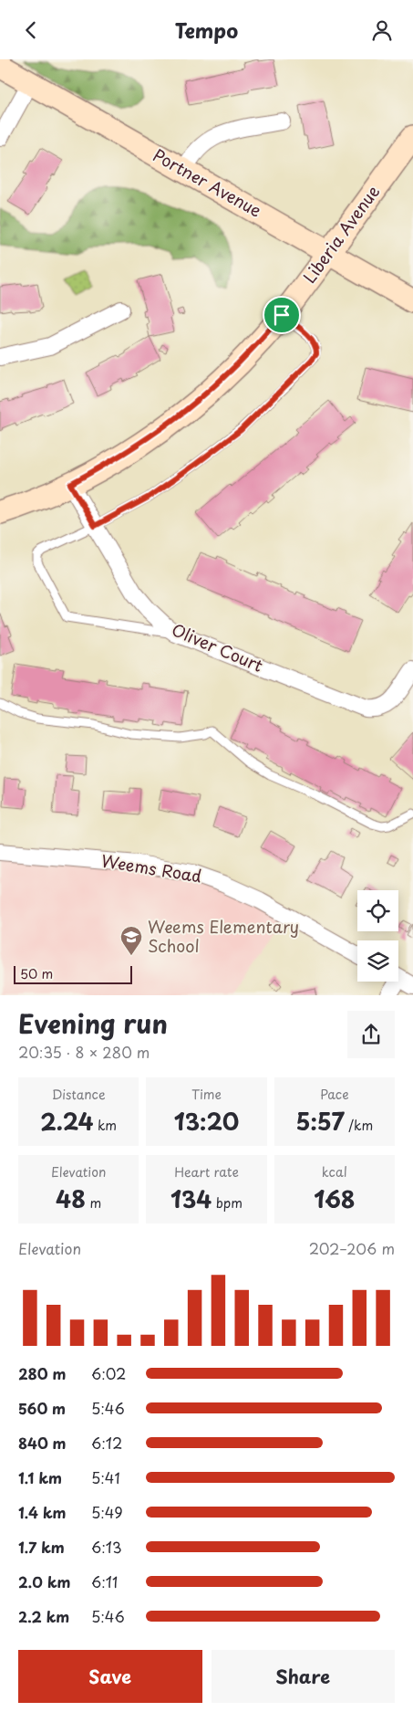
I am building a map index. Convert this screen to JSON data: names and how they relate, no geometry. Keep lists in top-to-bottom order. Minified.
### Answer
{"streets":{"main road":["Portner Avenue","Liberia Avenue"],"street":["Oliver Court","Weems Road"]},"crossings":[["Portner Avenue","Liberia Avenue"],["Liberia Avenue","Oliver Court"]],"places":{"school or university":["Weems Elementary School"]},"scale_bar":"50 m","page":{"header":"Tempo","scale":"50 m","heading":["Evening run","20:35 · 8 × 280 m"],"stats":[["Distance","2.24 km"],["Time","13:20"],["Pace","5:57 /km"],["Elevation","48 m"],["Heart rate","134 bpm"],["kcal","168"]],"chart":["Elevation","202–206 m"],"list":[{"name":"280 m","note":"6:02"},{"name":"560 m","note":"5:46"},{"name":"840 m","note":"6:12"},{"name":"1.1 km","note":"5:41"},{"name":"1.4 km","note":"5:49"},{"name":"1.7 km","note":"6:13"},{"name":"2.0 km","note":"6:11"},{"name":"2.2 km","note":"5:46"}],"buttons":["Save","Share"]}}
